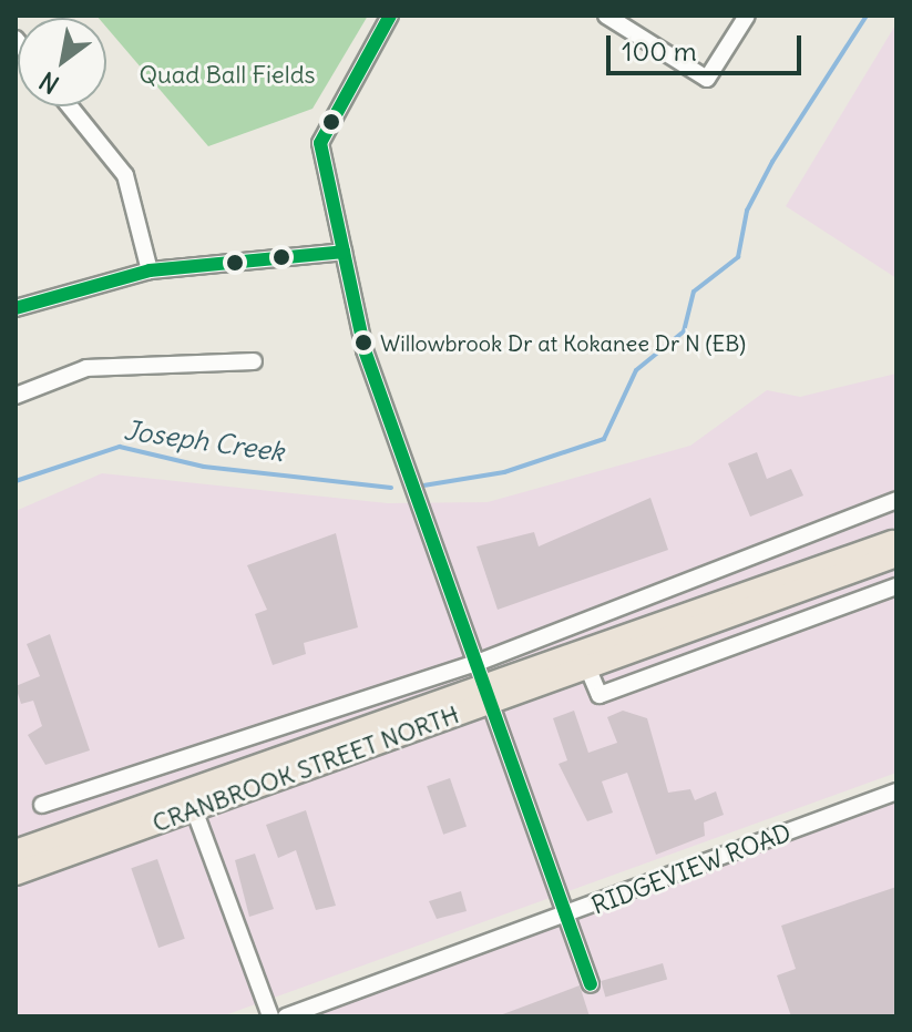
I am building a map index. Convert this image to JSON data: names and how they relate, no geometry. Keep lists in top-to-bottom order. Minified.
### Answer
{"streets":{"highway":["CRANBROOK STREET NORTH"],"street":["RIDGEVIEW ROAD"]},"water":["Joseph Creek"],"parks":["Quad Ball Fields"],"places":["Willowbrook Dr at Kokanee Dr N (EB)"],"scale_bar":"100 m","north":"bottom left"}
